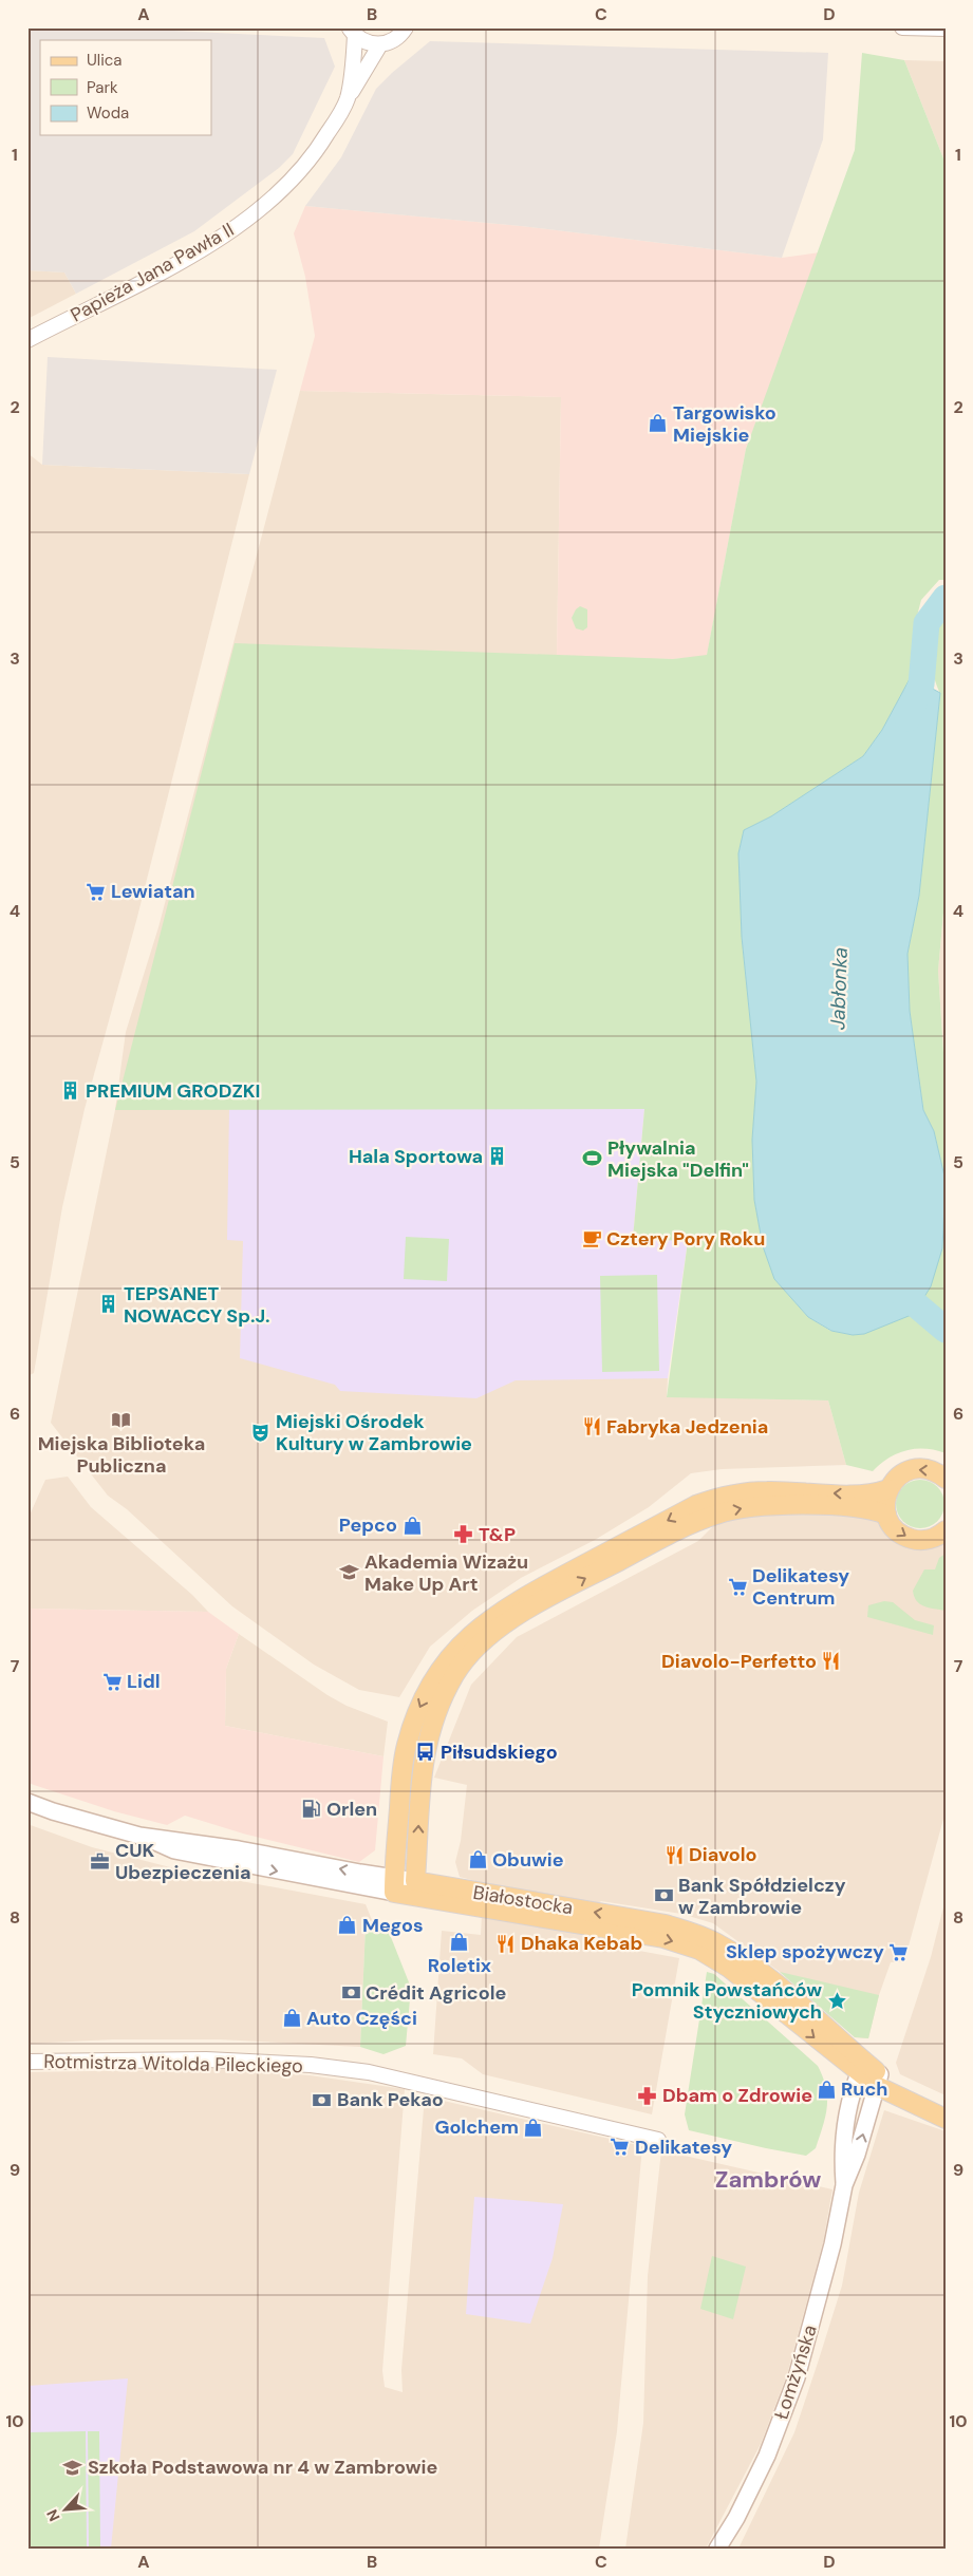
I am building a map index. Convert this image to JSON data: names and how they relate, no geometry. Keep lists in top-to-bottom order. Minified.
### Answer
{"streets":{"main road":["Białostocka","Łomżyńska"],"street":["Papieża Jana Pawła II","Rotmistrza Witolda Pileckiego"]},"crossings":[["Białostocka","Łomżyńska"]],"districts":["Zambrów"],"water":["Jabłonka"],"places":{"shop":["Targowisko Miejskie","Pepco","Obuwie","Megos","Roletix","Auto Części","Ruch","Golchem"],"supermarket":["Lewiatan","Delikatesy Centrum","Lidl","Sklep spożywczy","Delikatesy"],"building":["PREMIUM GRODZKI","Hala Sportowa","TEPSANET NOWACCY Sp.J."],"sports":["Pływalnia Miejska \"Delfin\""],"cafe":["Cztery Pory Roku"],"library":["Miejska Biblioteka Publiczna"],"restaurant":["Fabryka Jedzenia","Diavolo-Perfetto","Diavolo","Dhaka Kebab"],"theatre":["Miejski Ośrodek Kultury w Zambrowie"],"pharmacy":["T&P","Dbam o Zdrowie"],"school or university":["Akademia Wizażu Make Up Art","Szkoła Podstawowa nr 4 w Zambrowie"],"bus stop":["Piłsudskiego"],"fuel station":["Orlen"],"office":["CUK Ubezpieczenia"],"bank":["Bank Spółdzielczy w Zambrowie","Crédit Agricole","Bank Pekao"],"place":["Pomnik Powstańców Styczniowych"]},"legend":["Ulica","Park","Woda"],"north":"bottom left","grid":{"columns":["A","B","C","D"],"rows":["1","2","3","4","5","6","7","8","9","10"]}}
